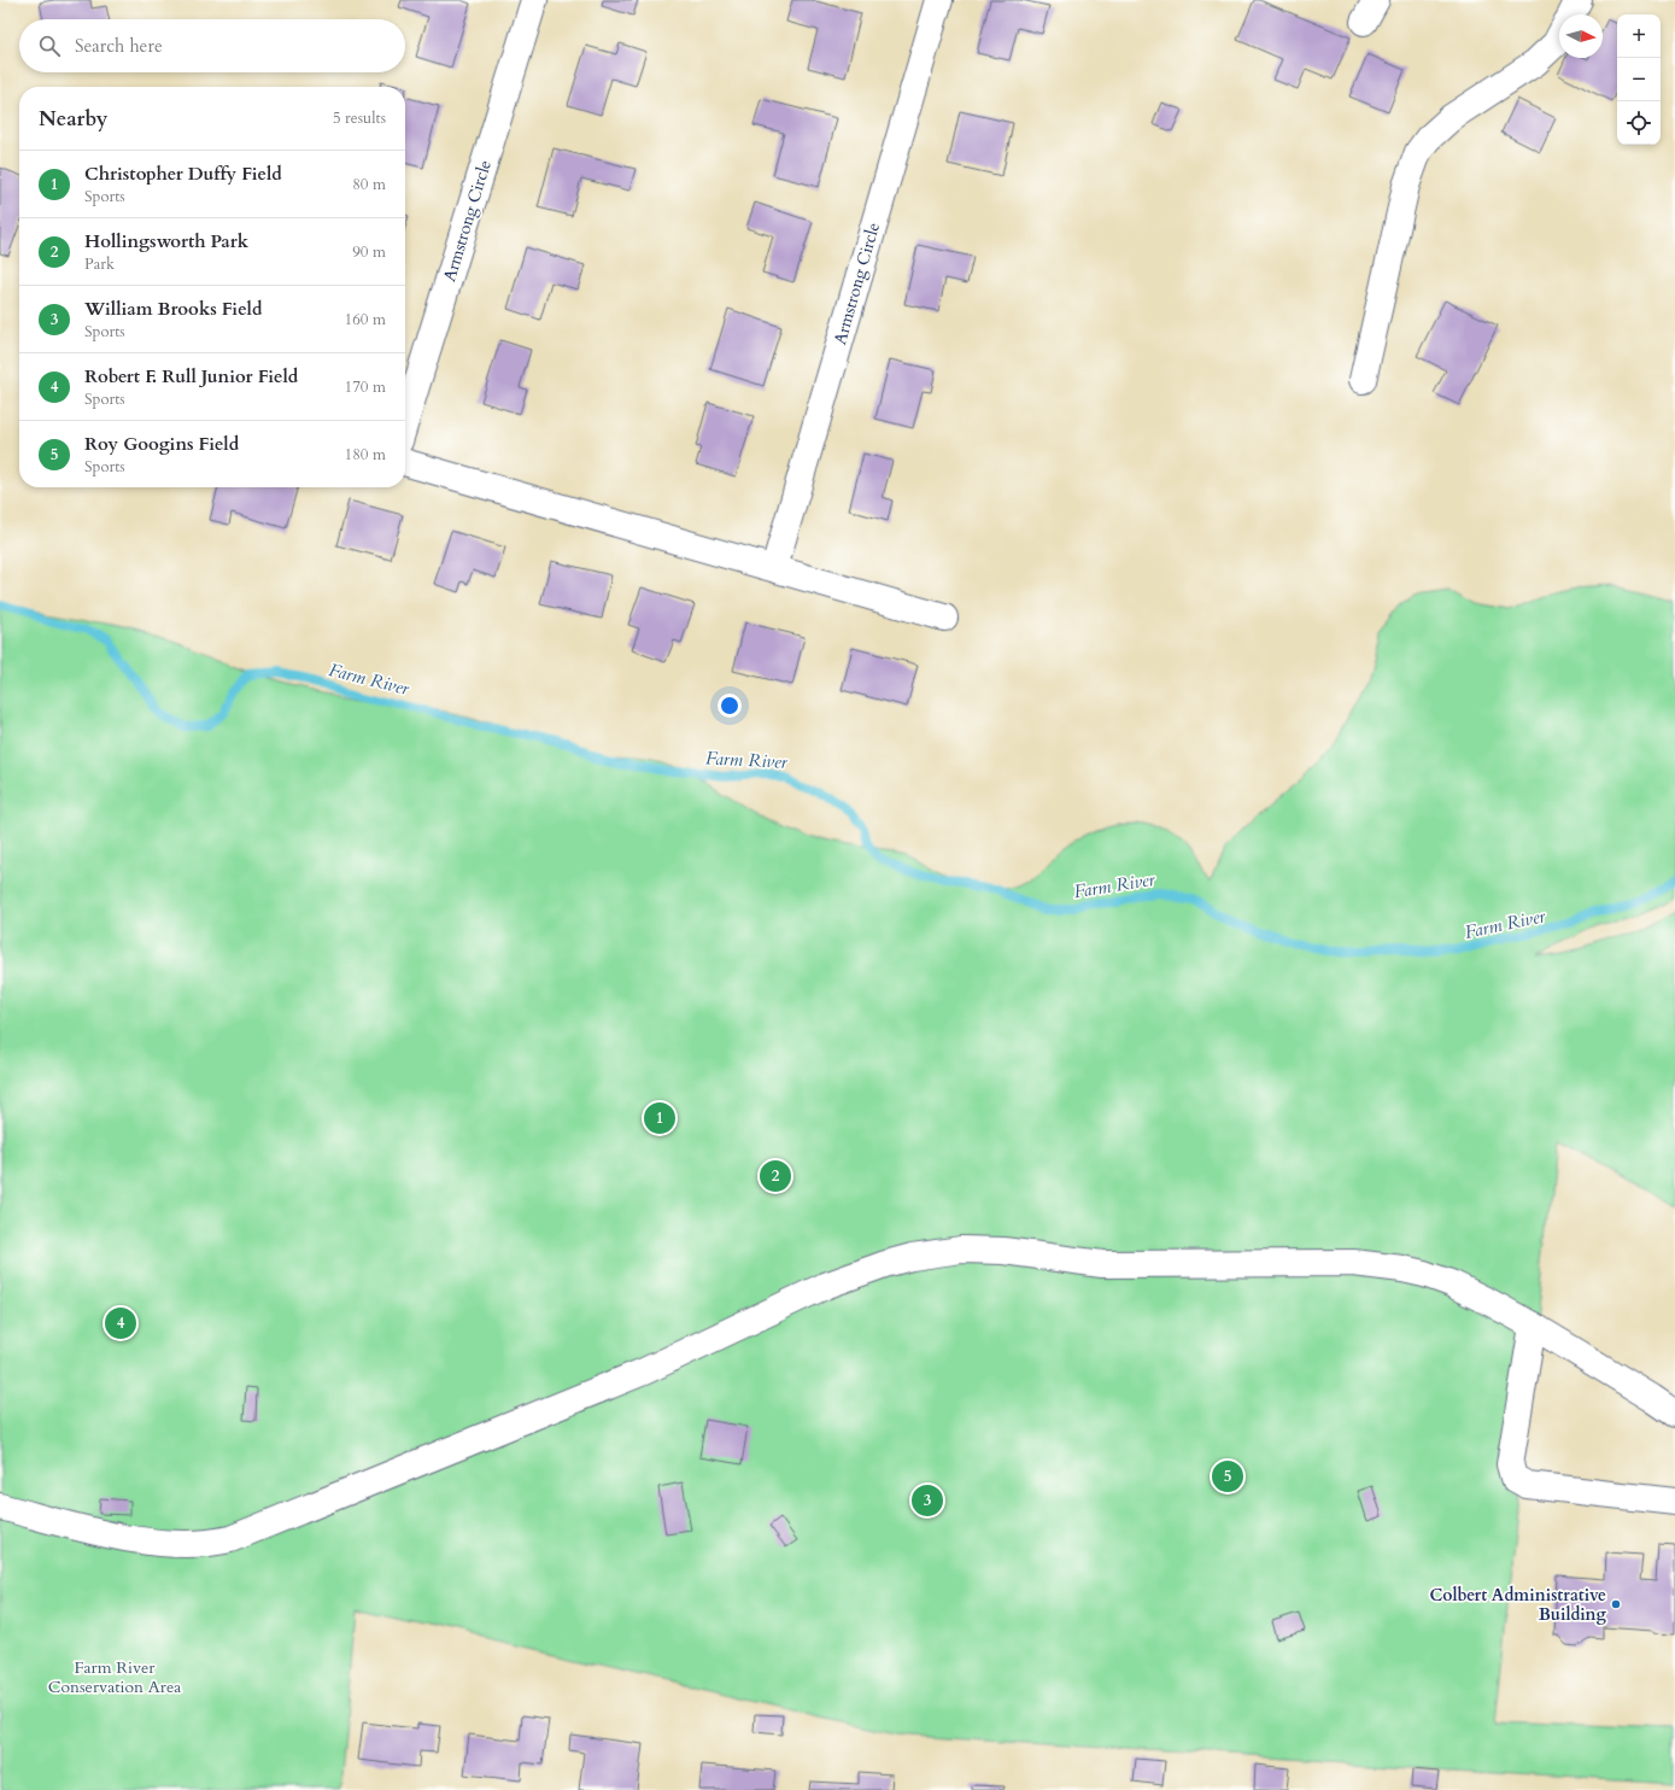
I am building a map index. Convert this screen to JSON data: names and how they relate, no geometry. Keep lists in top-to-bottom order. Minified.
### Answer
{"streets":{"street":["Armstrong Circle"]},"water":["Farm River"],"parks":["Farm River Conservation Area"],"places":["Colbert Administrative Building"],"north":"right","page":{"map_buttons":["+","−"],"search":"Search here","heading":["Nearby","5 results"],"list":[{"mark":"1","name":"Christopher Duffy Field","note":"Sports","value":"80 m"},{"mark":"2","name":"Hollingsworth Park","note":"Park","value":"90 m"},{"mark":"3","name":"William Brooks Field","note":"Sports","value":"160 m"},{"mark":"4","name":"Robert F. Rull Junior Field","note":"Sports","value":"170 m"},{"mark":"5","name":"Roy Googins Field","note":"Sports","value":"180 m"}],"pins":["1","2","4","5","3"]}}
